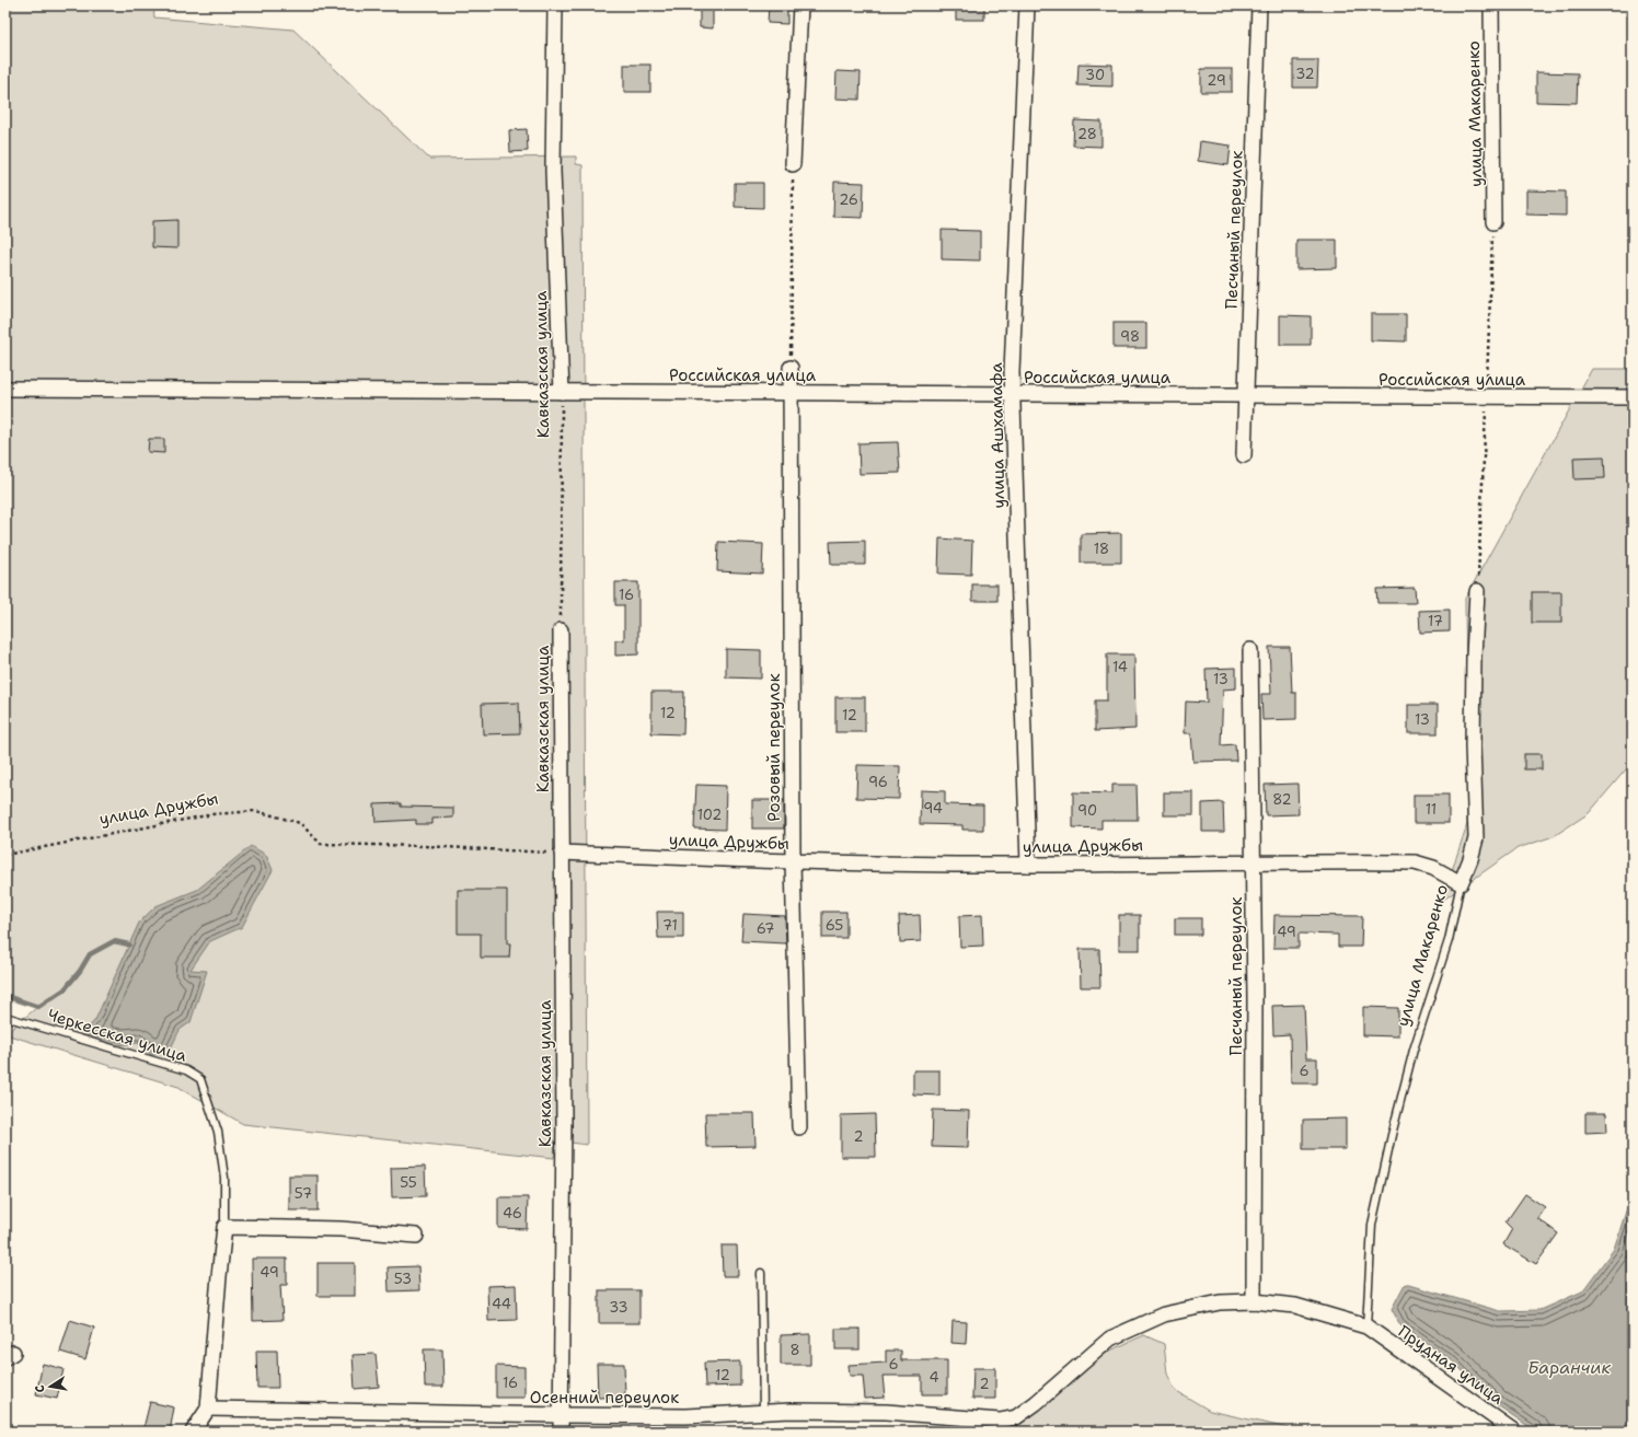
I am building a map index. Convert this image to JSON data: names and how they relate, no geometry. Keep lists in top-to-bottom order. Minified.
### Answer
{"streets":{"street":["улица Макаренко","Песчаный переулок","Кавказcкая улица","Российская улица","улица Ашхамафа","Розовый переулок","улица Дружбы","Прудная улица","Осенний переулок"],"lane":["Черкесская улица"]},"crossings":[["улица Макаренко","улица Дружбы"],["улица Макаренко","Прудная улица"],["Песчаный переулок","Российская улица"],["Песчаный переулок","улица Дружбы"],["Песчаный переулок","Прудная улица"],["Кавказcкая улица","Российская улица"],["Кавказcкая улица","улица Дружбы"],["Кавказcкая улица","Осенний переулок"],["Российская улица","улица Ашхамафа"],["Российская улица","Розовый переулок"],["улица Ашхамафа","улица Дружбы"],["Розовый переулок","улица Дружбы"],["Прудная улица","Осенний переулок"]],"water":["Баранчик"],"house_numbers":["32","30","29","28","26","98","18","16","17","14","13","12","12","13","96","82","94","11","90","102","71","65","67","49","6","2","55","57","46","49","53","44","33","8","6","12","4","16","2"],"north":"left"}
